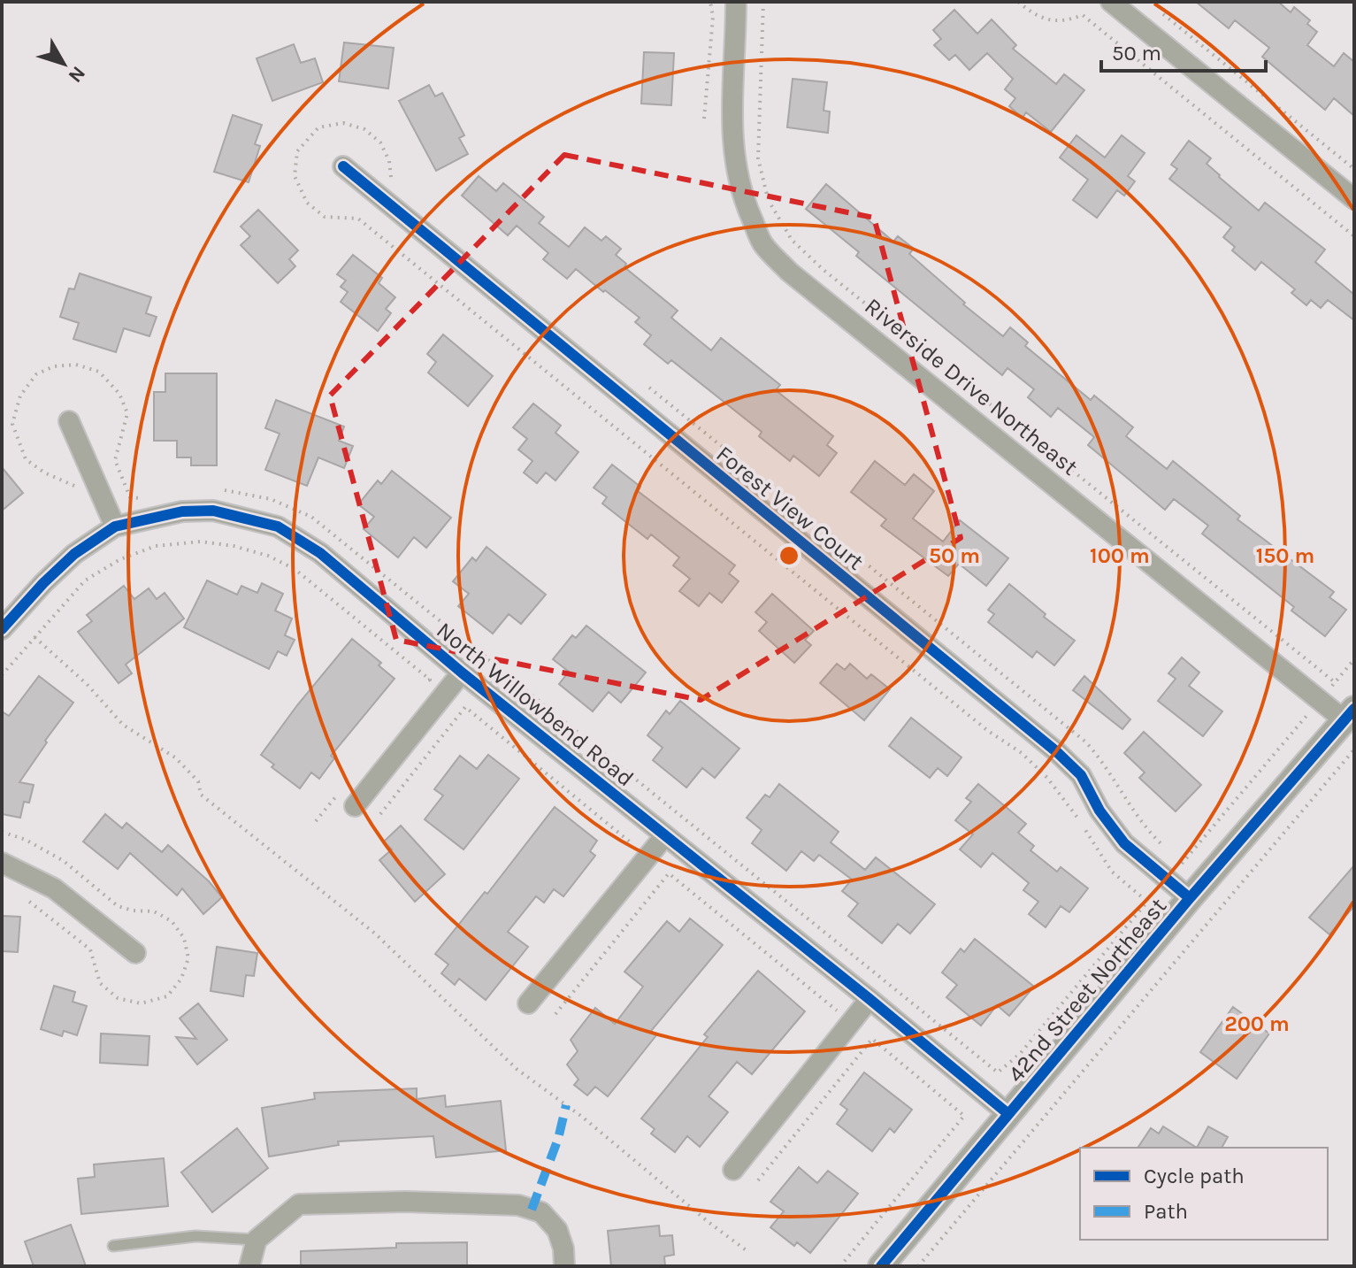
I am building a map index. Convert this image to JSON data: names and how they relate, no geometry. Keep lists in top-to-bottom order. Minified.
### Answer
{"streets":{"street":["Riverside Drive Northeast","Forest View Court","North Willowbend Road","42nd Street Northeast"]},"crossings":[["Riverside Drive Northeast","42nd Street Northeast"],["Forest View Court","42nd Street Northeast"],["North Willowbend Road","42nd Street Northeast"]],"legend":["Cycle path","Path"],"scale_bar":"50 m","north":"bottom right","rings":["50 m","100 m","150 m","200 m"]}
